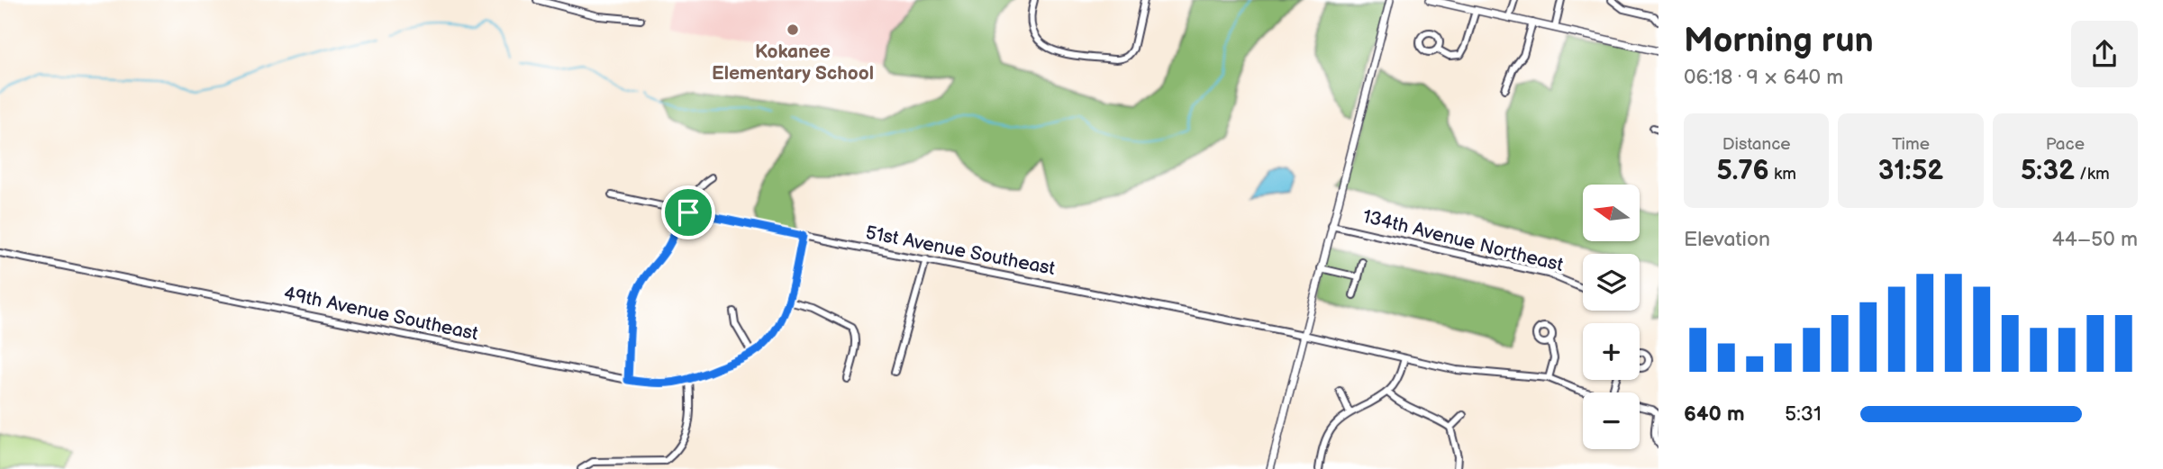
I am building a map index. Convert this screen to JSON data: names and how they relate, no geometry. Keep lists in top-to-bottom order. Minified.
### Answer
{"streets":{"street":["134th Avenue Northeast","51st Avenue Southeast","49th Avenue Southeast"]},"places":["Kokanee Elementary School"],"north":"left","page":{"heading":["Morning run","06:18 · 9 × 640 m"],"stats":[["Distance","5.76 km"],["Time","31:52"],["Pace","5:32 /km"]],"map_buttons":["+","−"],"chart":["Elevation","44–50 m"],"list":[{"name":"640 m","note":"5:31"}]}}
